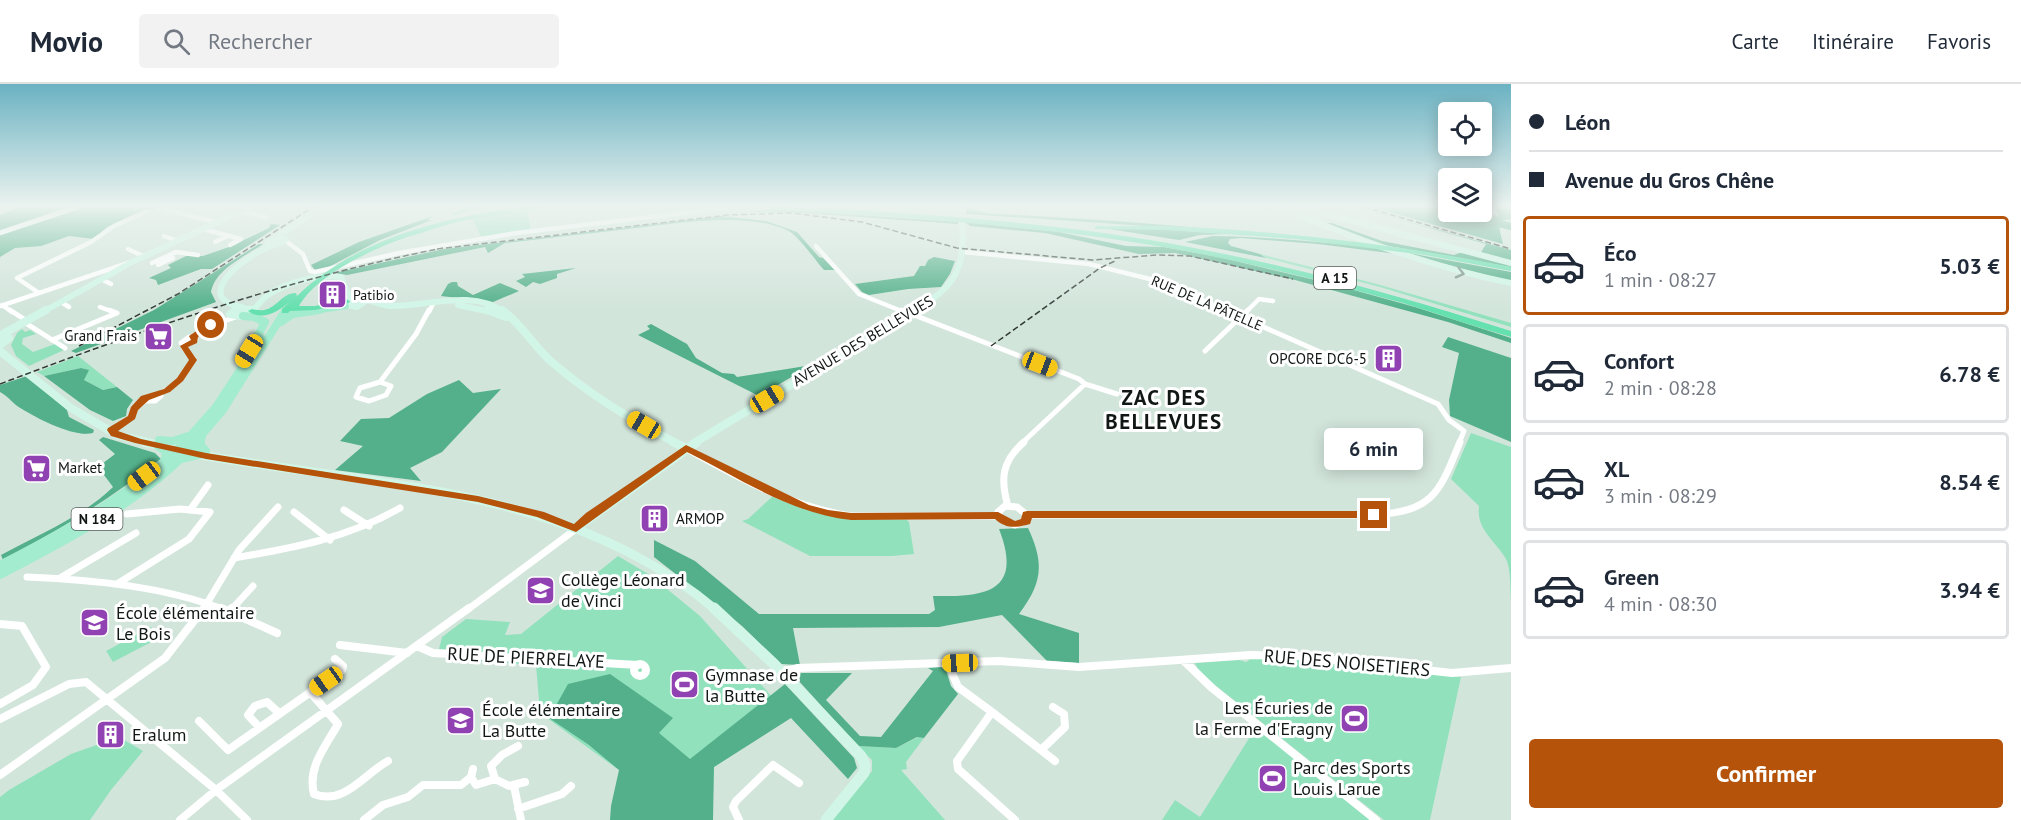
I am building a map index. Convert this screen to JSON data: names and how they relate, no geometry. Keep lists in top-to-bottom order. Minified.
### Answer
{"streets":{"highway":["A 15","N 184"],"street":["RUE DE LA PÂTELLE","AVENUE DES BELLEVUES","RUE DE PIERRELAYE","RUE DES NOISETIERS"]},"crossings":[["RUE DE LA PÂTELLE","AVENUE DES BELLEVUES"]],"districts":["ZAC DES BELLEVUES"],"places":{"building":["Patibio","OPCORE DC6-5","ARMOP","Eralum"],"supermarket":["Grand Frais","Market"],"school or university":["Collège Léonard de Vinci","École élémentaire Le Bois","École élémentaire La Butte"],"sports":["Gymnase de la Butte","Les Écuries de la Ferme d'Eragny","Parc des Sports Louis Larue"]},"page":{"header":"Movio","search":"Rechercher","nav":["Carte","Itinéraire","Favoris"],"banner":["Léon","Avenue du Gros Chêne"],"list":[{"name":"Éco","note":"1 min · 08:27","value":"5.03 €"},{"name":"Confort","note":"2 min · 08:28","value":"6.78 €"},{"name":"XL","note":"3 min · 08:29","value":"8.54 €"},{"name":"Green","note":"4 min · 08:30","value":"3.94 €"}],"bubble":"6 min","buttons":"Confirmer"}}
